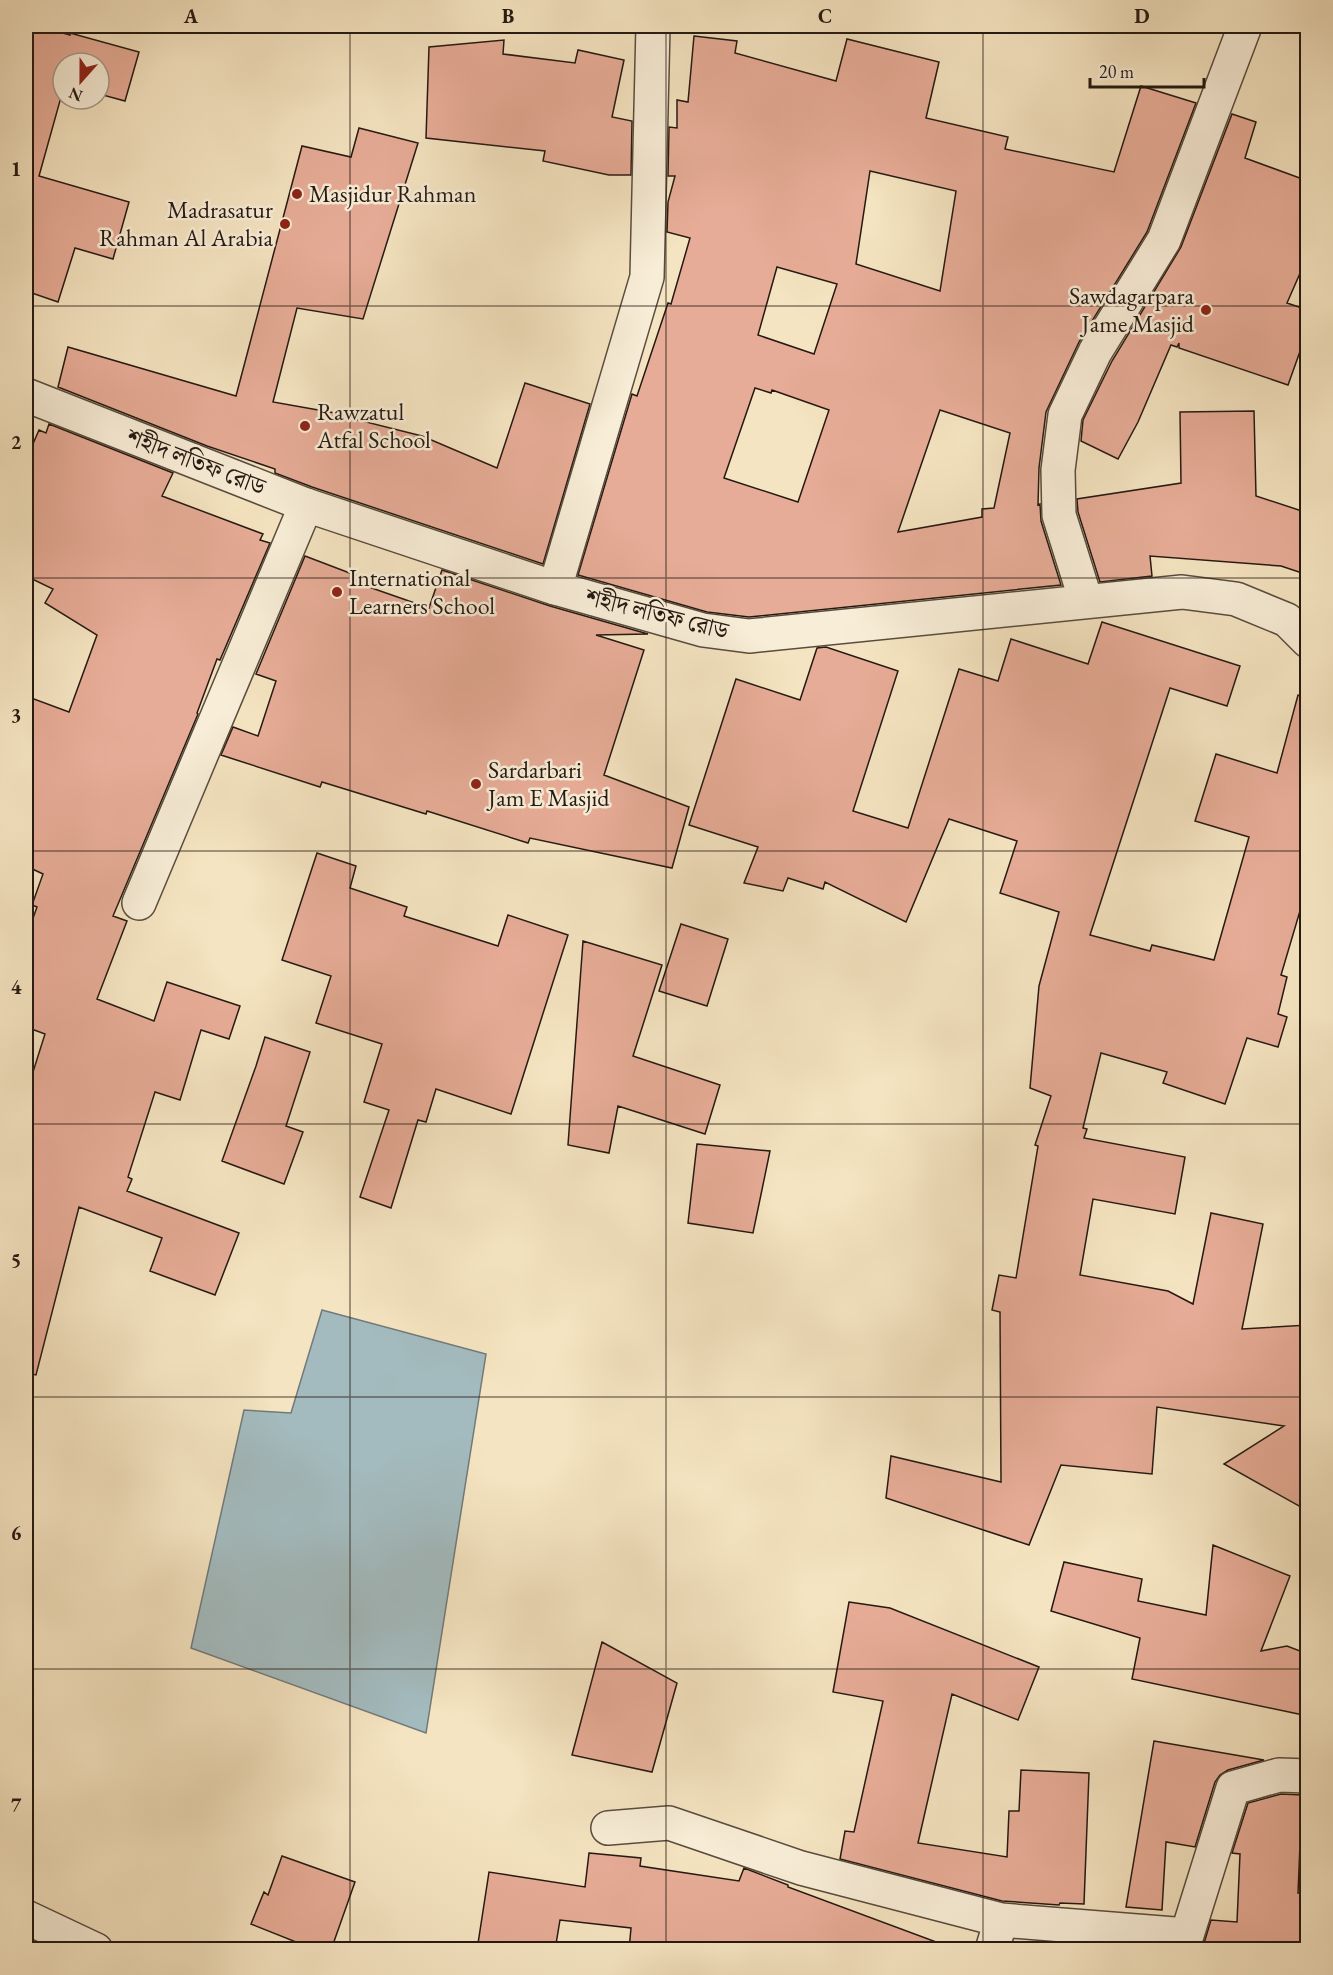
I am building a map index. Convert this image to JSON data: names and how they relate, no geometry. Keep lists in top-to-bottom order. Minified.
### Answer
{"streets":{"street":["শহীদ লতিফ রোড"]},"places":["Masjidur Rahman","Madrasatur Rahman Al Arabia","Sawdagarpara Jame Masjid","Rawzatul Atfal School","International Learners School","Sardarbari Jam E Masjid"],"scale_bar":"20 m","north":"bottom","grid":{"columns":["A","B","C","D"],"rows":["1","2","3","4","5","6","7"]}}
